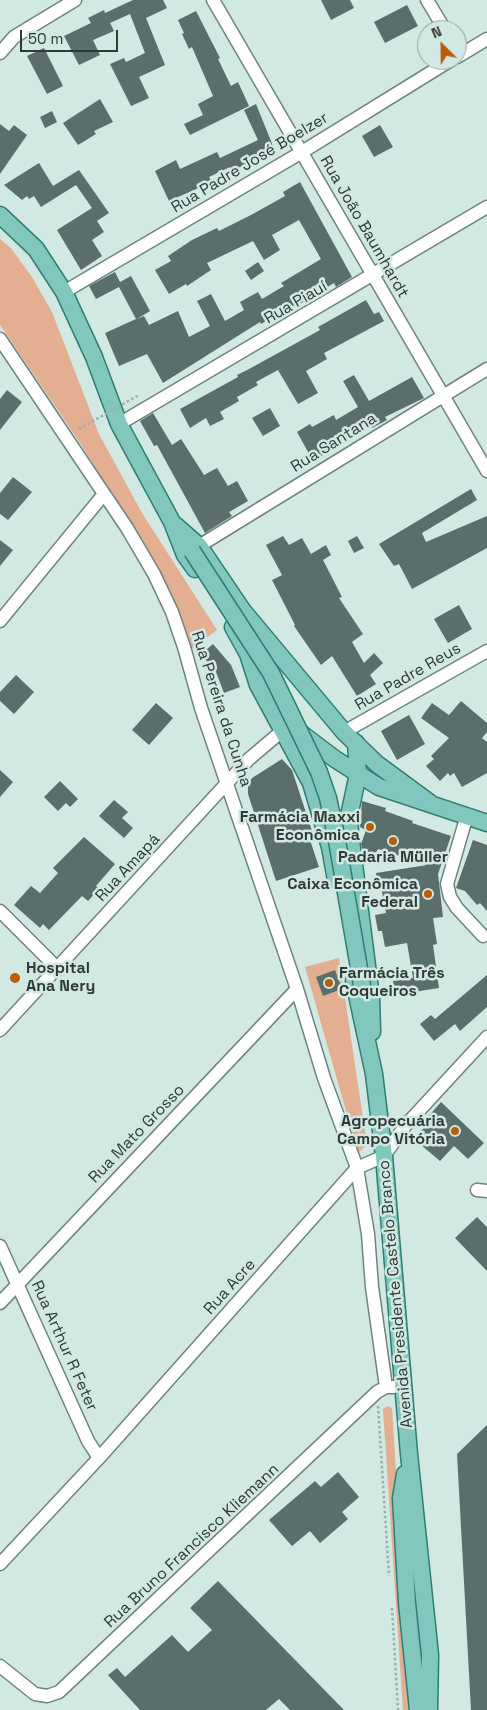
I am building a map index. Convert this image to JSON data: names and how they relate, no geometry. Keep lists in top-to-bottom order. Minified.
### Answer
{"streets":{"main road":["Avenida Presidente Castelo Branco"],"street":["Rua Padre José Boelzer","Rua João Baumhardt","Rua Piauí","Rua Santana","Rua Padre Reus","Rua Pereira da Cunha","Rua Amapá","Rua Mato Grosso","Rua Acre","Rua Arthur R Feter","Rua Bruno Francisco Kliemann"]},"crossings":[["Rua Padre José Boelzer","Rua João Baumhardt"],["Rua João Baumhardt","Rua Piauí"],["Rua João Baumhardt","Rua Santana"],["Rua Padre Reus","Avenida Presidente Castelo Branco"],["Rua Pereira da Cunha","Rua Amapá"],["Rua Pereira da Cunha","Rua Mato Grosso"],["Rua Pereira da Cunha","Rua Acre"],["Rua Pereira da Cunha","Rua Bruno Francisco Kliemann"],["Rua Amapá","Avenida Presidente Castelo Branco"],["Rua Mato Grosso","Rua Arthur R Feter"],["Rua Acre","Avenida Presidente Castelo Branco"],["Rua Acre","Rua Arthur R Feter"]],"places":["Farmácia Maxxi Econômica","Padaria Müller","Caixa Econômica Federal","Hospital Ana Nery","Farmácia Três Coqueiros","Agropecuária Campo Vitória"],"scale_bar":"50 m","north":"top left"}
